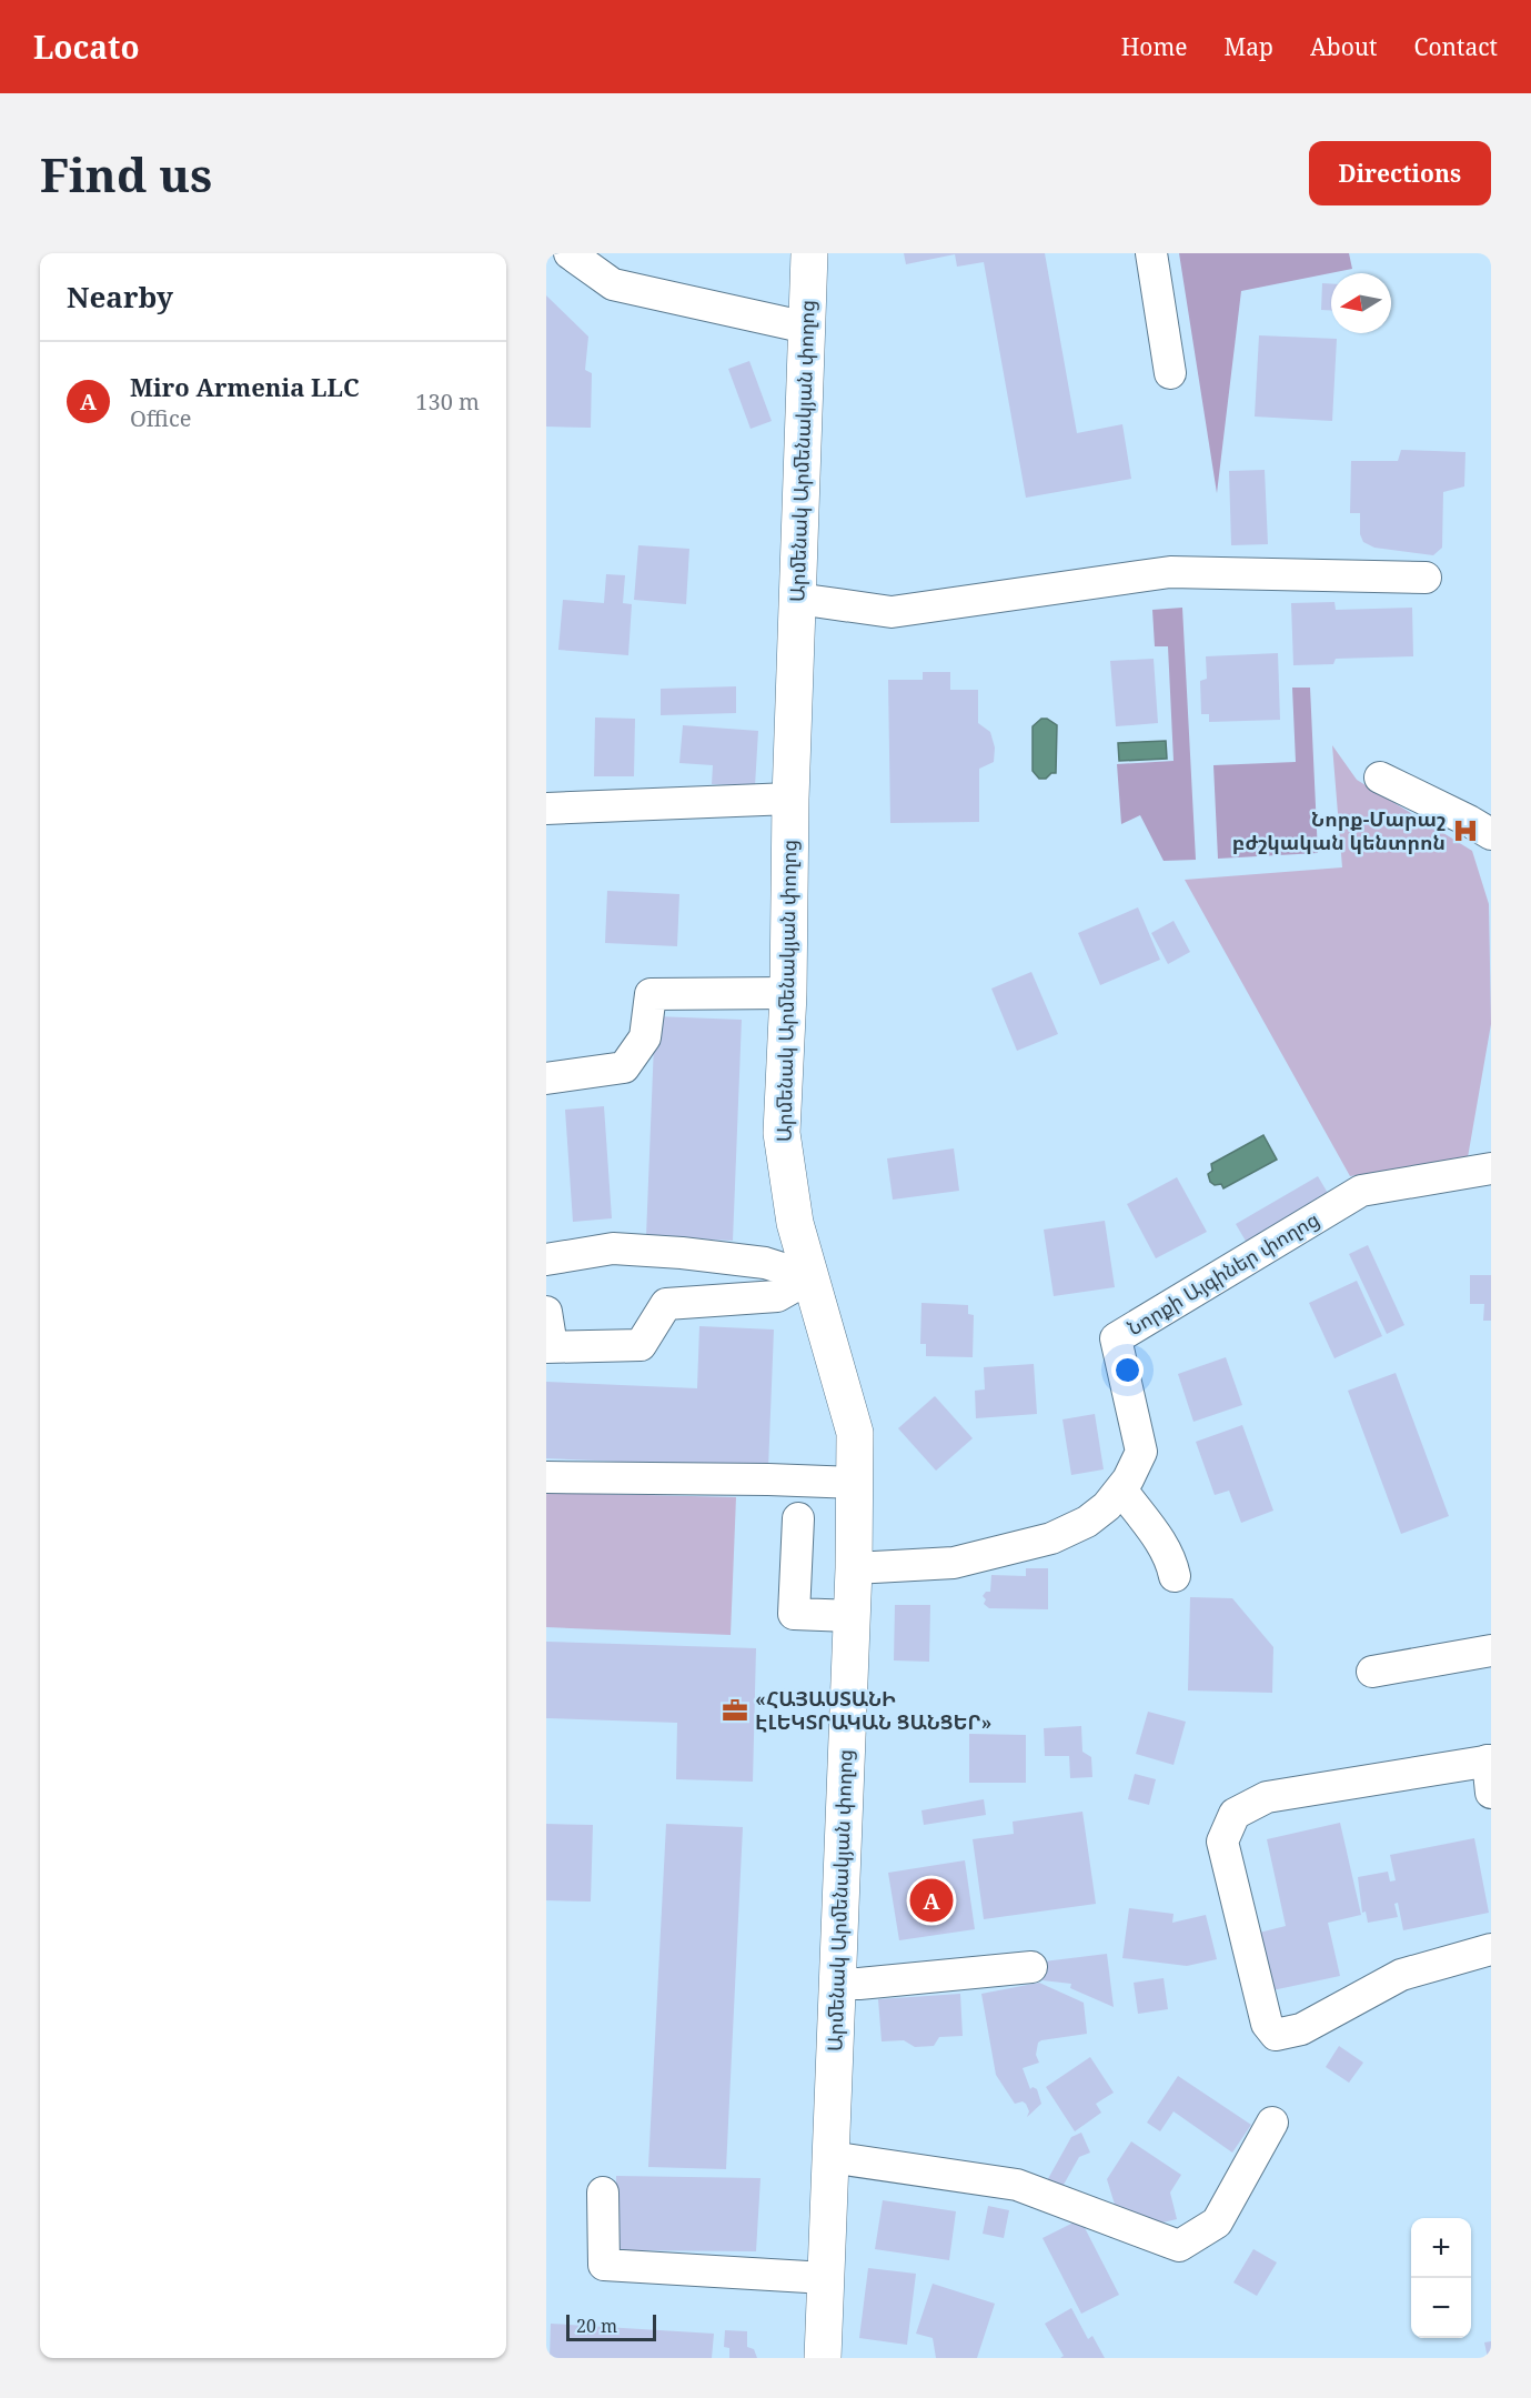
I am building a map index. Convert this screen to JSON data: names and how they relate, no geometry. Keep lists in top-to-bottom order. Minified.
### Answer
{"streets":{"main road":["Արմենակ Արմենակյան փողոց"],"street":["Նորքի Այգիներ փողոց"]},"crossings":[["Արմենակ Արմենակյան փողոց","Նորքի Այգիներ փողոց"]],"places":{"hospital":["Նորք-Մարաշ բժշկական կենտրոն"],"office":["«ՀԱՅԱՍՏԱՆԻ ԷԼԵԿՏՐԱԿԱՆ ՑԱՆՑԵՐ»"]},"scale_bar":"20 m","north":"left","page":{"header":"Locato","nav":["Home","Map","About","Contact"],"buttons":"Directions","title":"Find us","heading":"Nearby","list":[{"mark":"A","name":"Miro Armenia LLC","note":"Office","value":"130 m"}],"pins":"A","map_buttons":["+","−"],"scale":"20 m"}}
